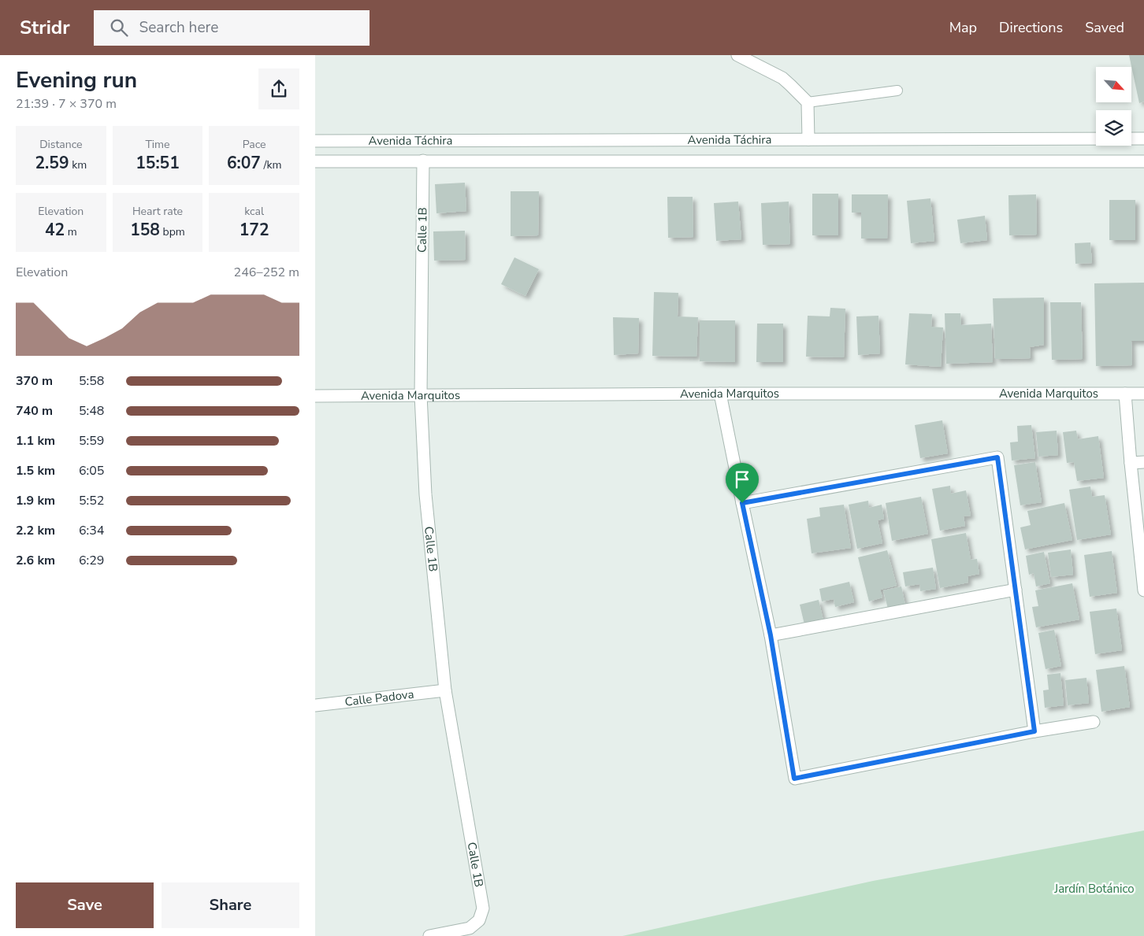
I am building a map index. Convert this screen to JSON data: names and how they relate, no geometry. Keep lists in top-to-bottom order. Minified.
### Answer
{"streets":{"street":["Avenida Táchira","Calle 1B","Avenida Marquitos","Calle Padova"]},"crossings":[["Calle 1B","Avenida Marquitos"],["Calle 1B","Calle Padova"]],"parks":["Jardín Botánico"],"north":"bottom right","page":{"header":"Stridr","search":"Search here","nav":["Map","Directions","Saved"],"heading":["Evening run","21:39 · 7 × 370 m"],"stats":[["Distance","2.59 km"],["Time","15:51"],["Pace","6:07 /km"],["Elevation","42 m"],["Heart rate","158 bpm"],["kcal","172"]],"chart":["Elevation","246–252 m"],"list":[{"name":"370 m","note":"5:58"},{"name":"740 m","note":"5:48"},{"name":"1.1 km","note":"5:59"},{"name":"1.5 km","note":"6:05"},{"name":"1.9 km","note":"5:52"},{"name":"2.2 km","note":"6:34"},{"name":"2.6 km","note":"6:29"}],"buttons":["Save","Share"]}}
